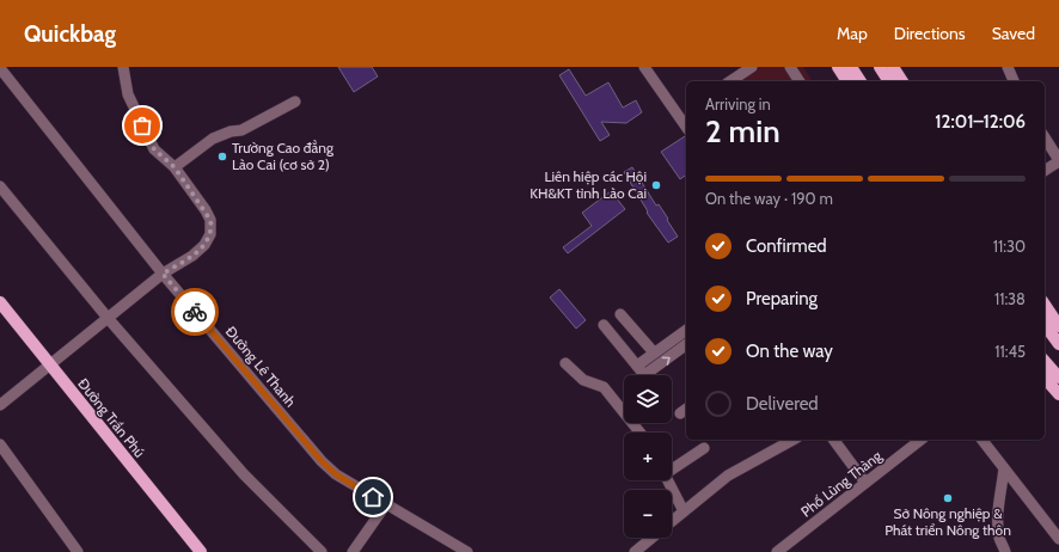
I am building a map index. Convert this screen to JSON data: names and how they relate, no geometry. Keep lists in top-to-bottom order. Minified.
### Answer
{"streets":{"main road":["Đường Trần Phú"],"street":["Đường Lê Thanh","Phố Lùng Thàng"]},"places":["Trường Cao đẳng Lào Cai (cơ sở 2)","Liên hiệp các Hội KH&KT tỉnh Lào Cai","Sở Nông nghiệp & Phát triển Nông thôn"],"page":{"header":"Quickbag","nav":["Map","Directions","Saved"],"heading":["2 min","Arriving in","12:01–12:06"],"bar":"On the way · 190 m","list":[["Confirmed","11:30"],["Preparing","11:38"],["On the way","11:45"],"Delivered"],"map_buttons":["+","−"]}}
